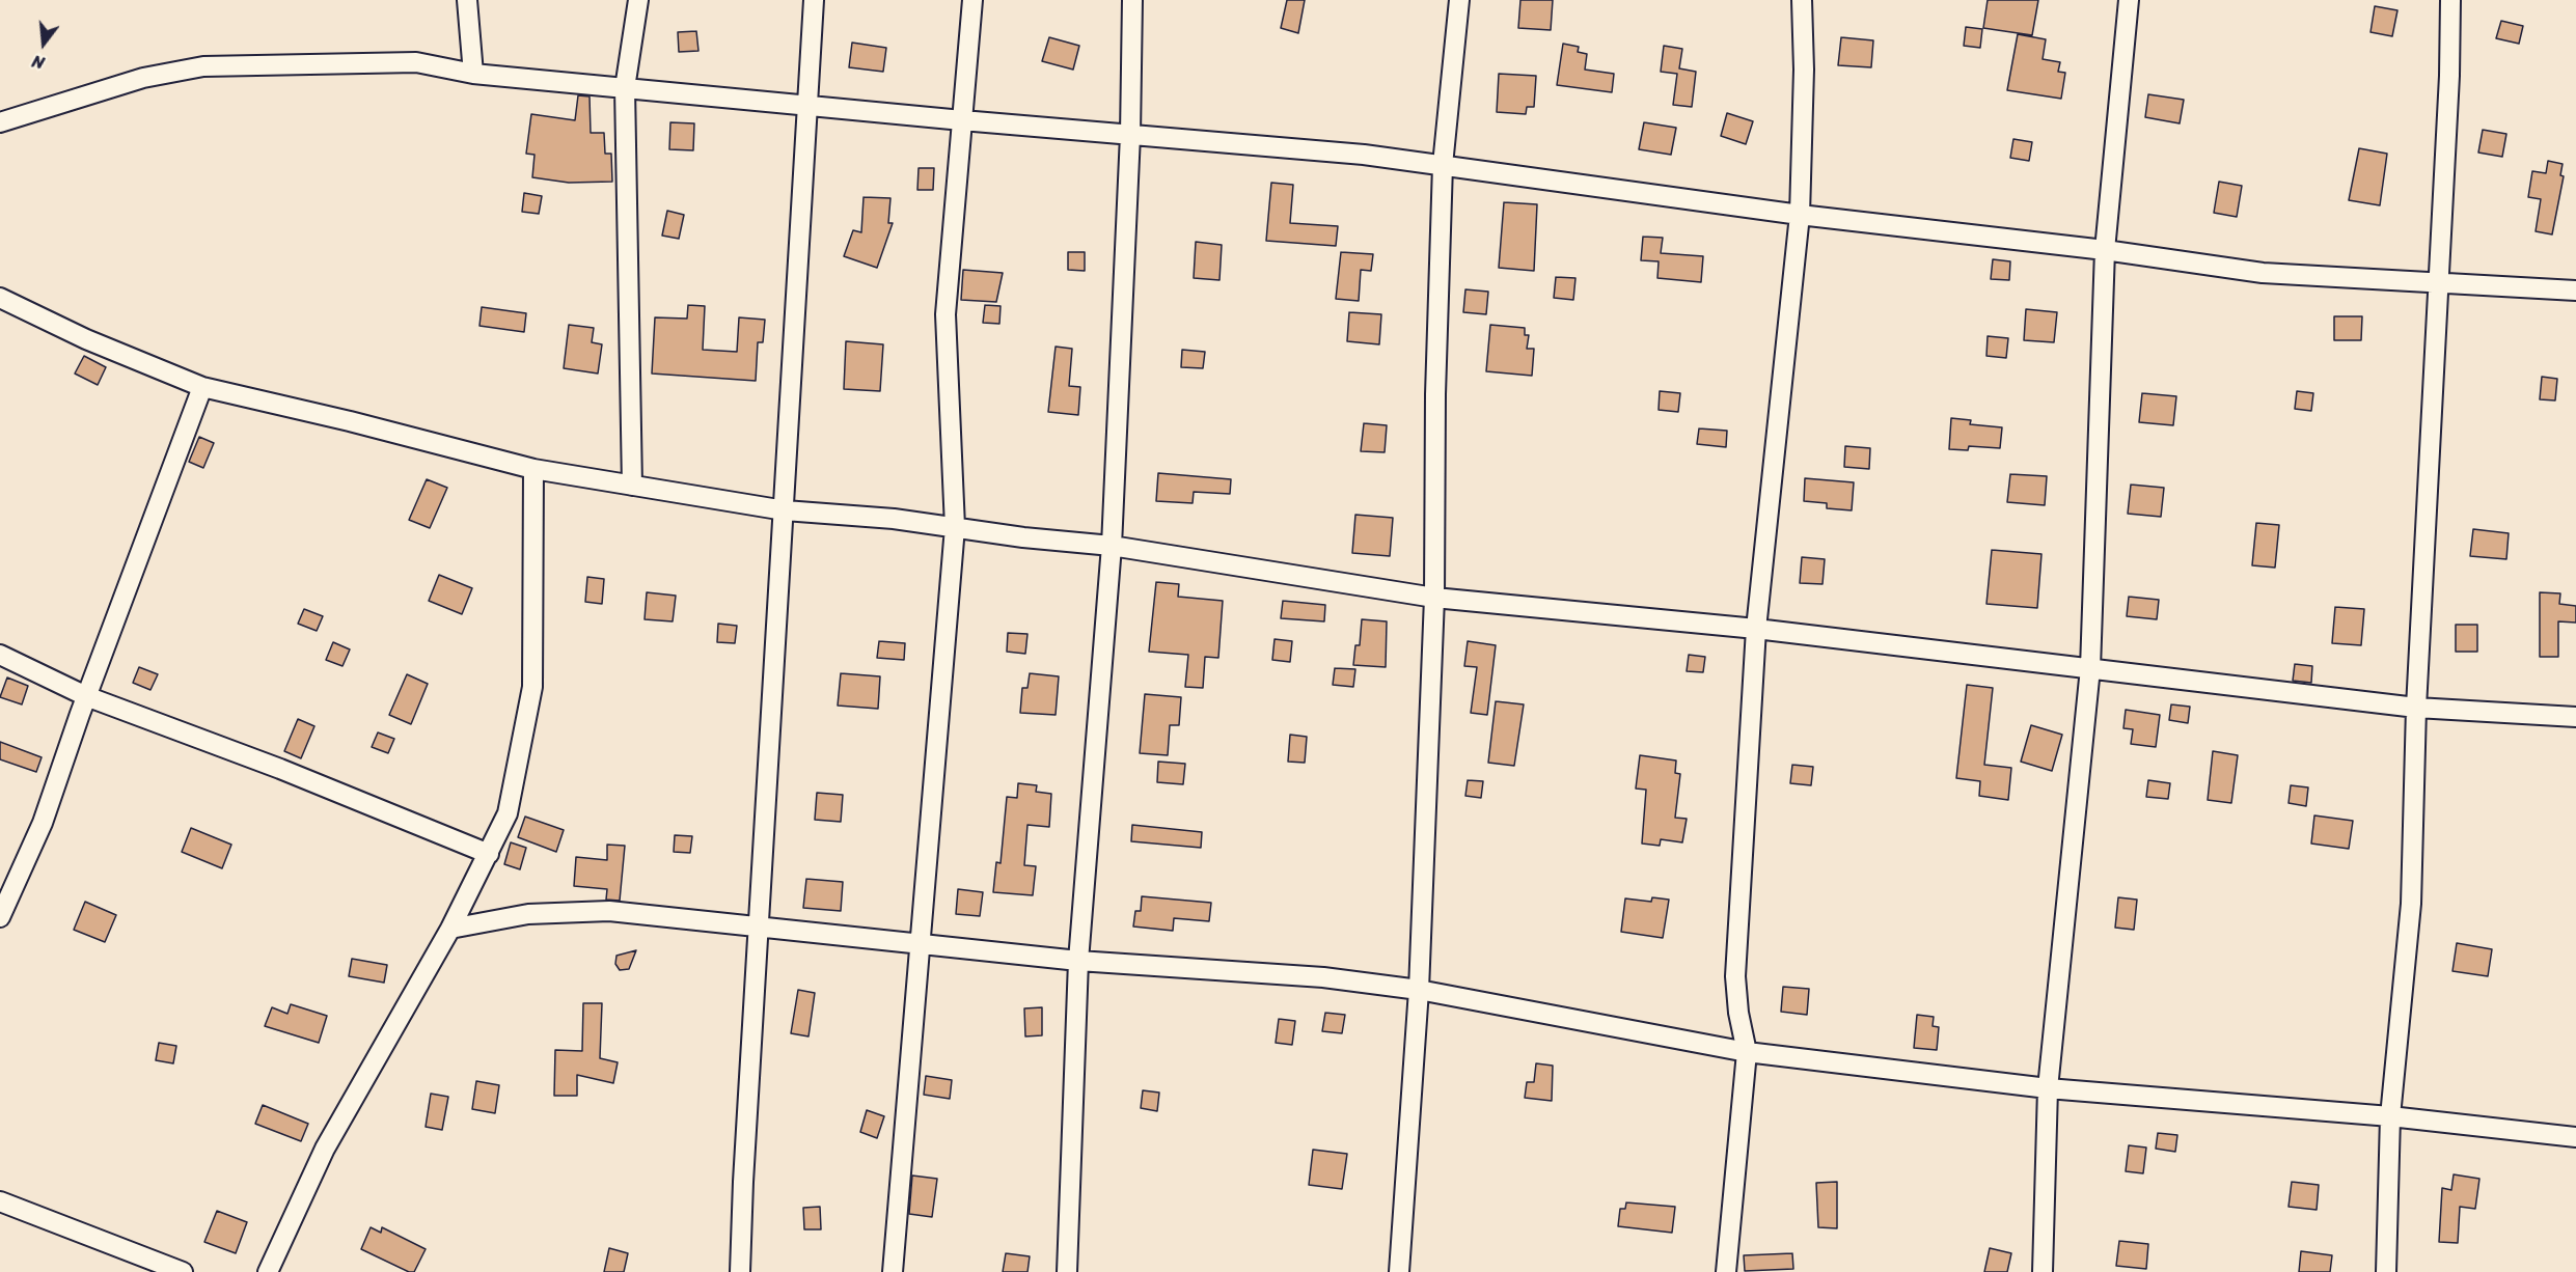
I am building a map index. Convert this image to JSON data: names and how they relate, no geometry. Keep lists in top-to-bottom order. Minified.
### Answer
{"north":"bottom"}
